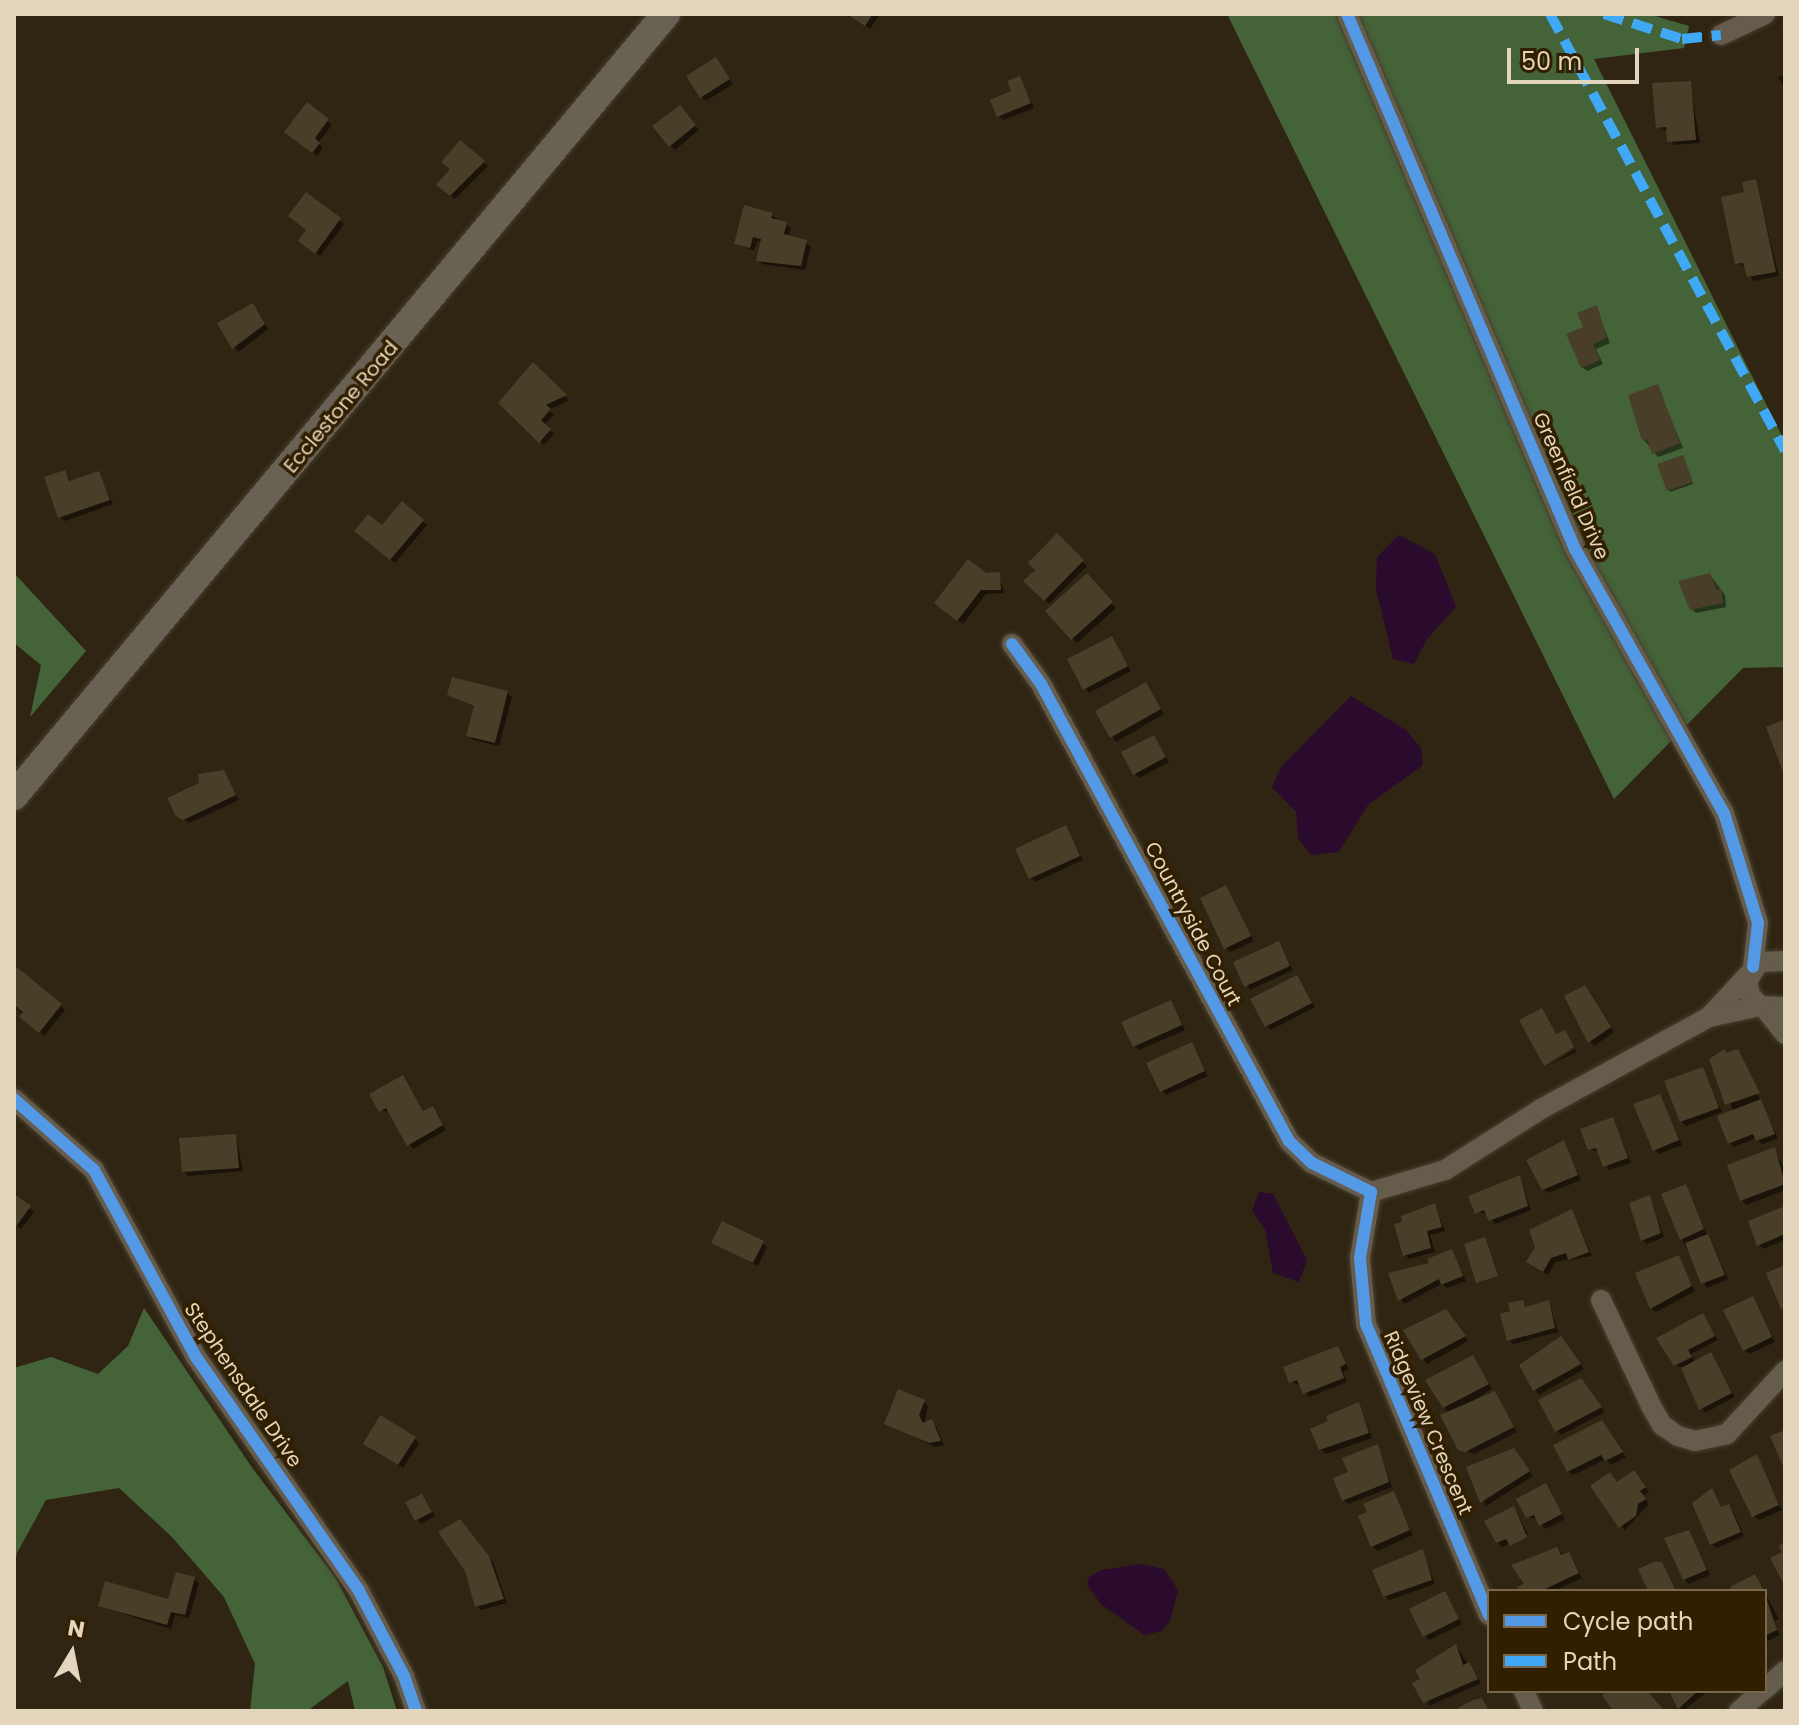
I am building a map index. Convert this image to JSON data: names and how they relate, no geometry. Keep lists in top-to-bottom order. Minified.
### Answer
{"streets":{"main road":["Ecclestone Road"],"street":["Greenfield Drive","Countryside Court","Stephensdale Drive","Ridgeview Crescent"]},"crossings":[["Countryside Court","Ridgeview Crescent"]],"legend":["Cycle path","Path"],"scale_bar":"50 m","north":"top"}
